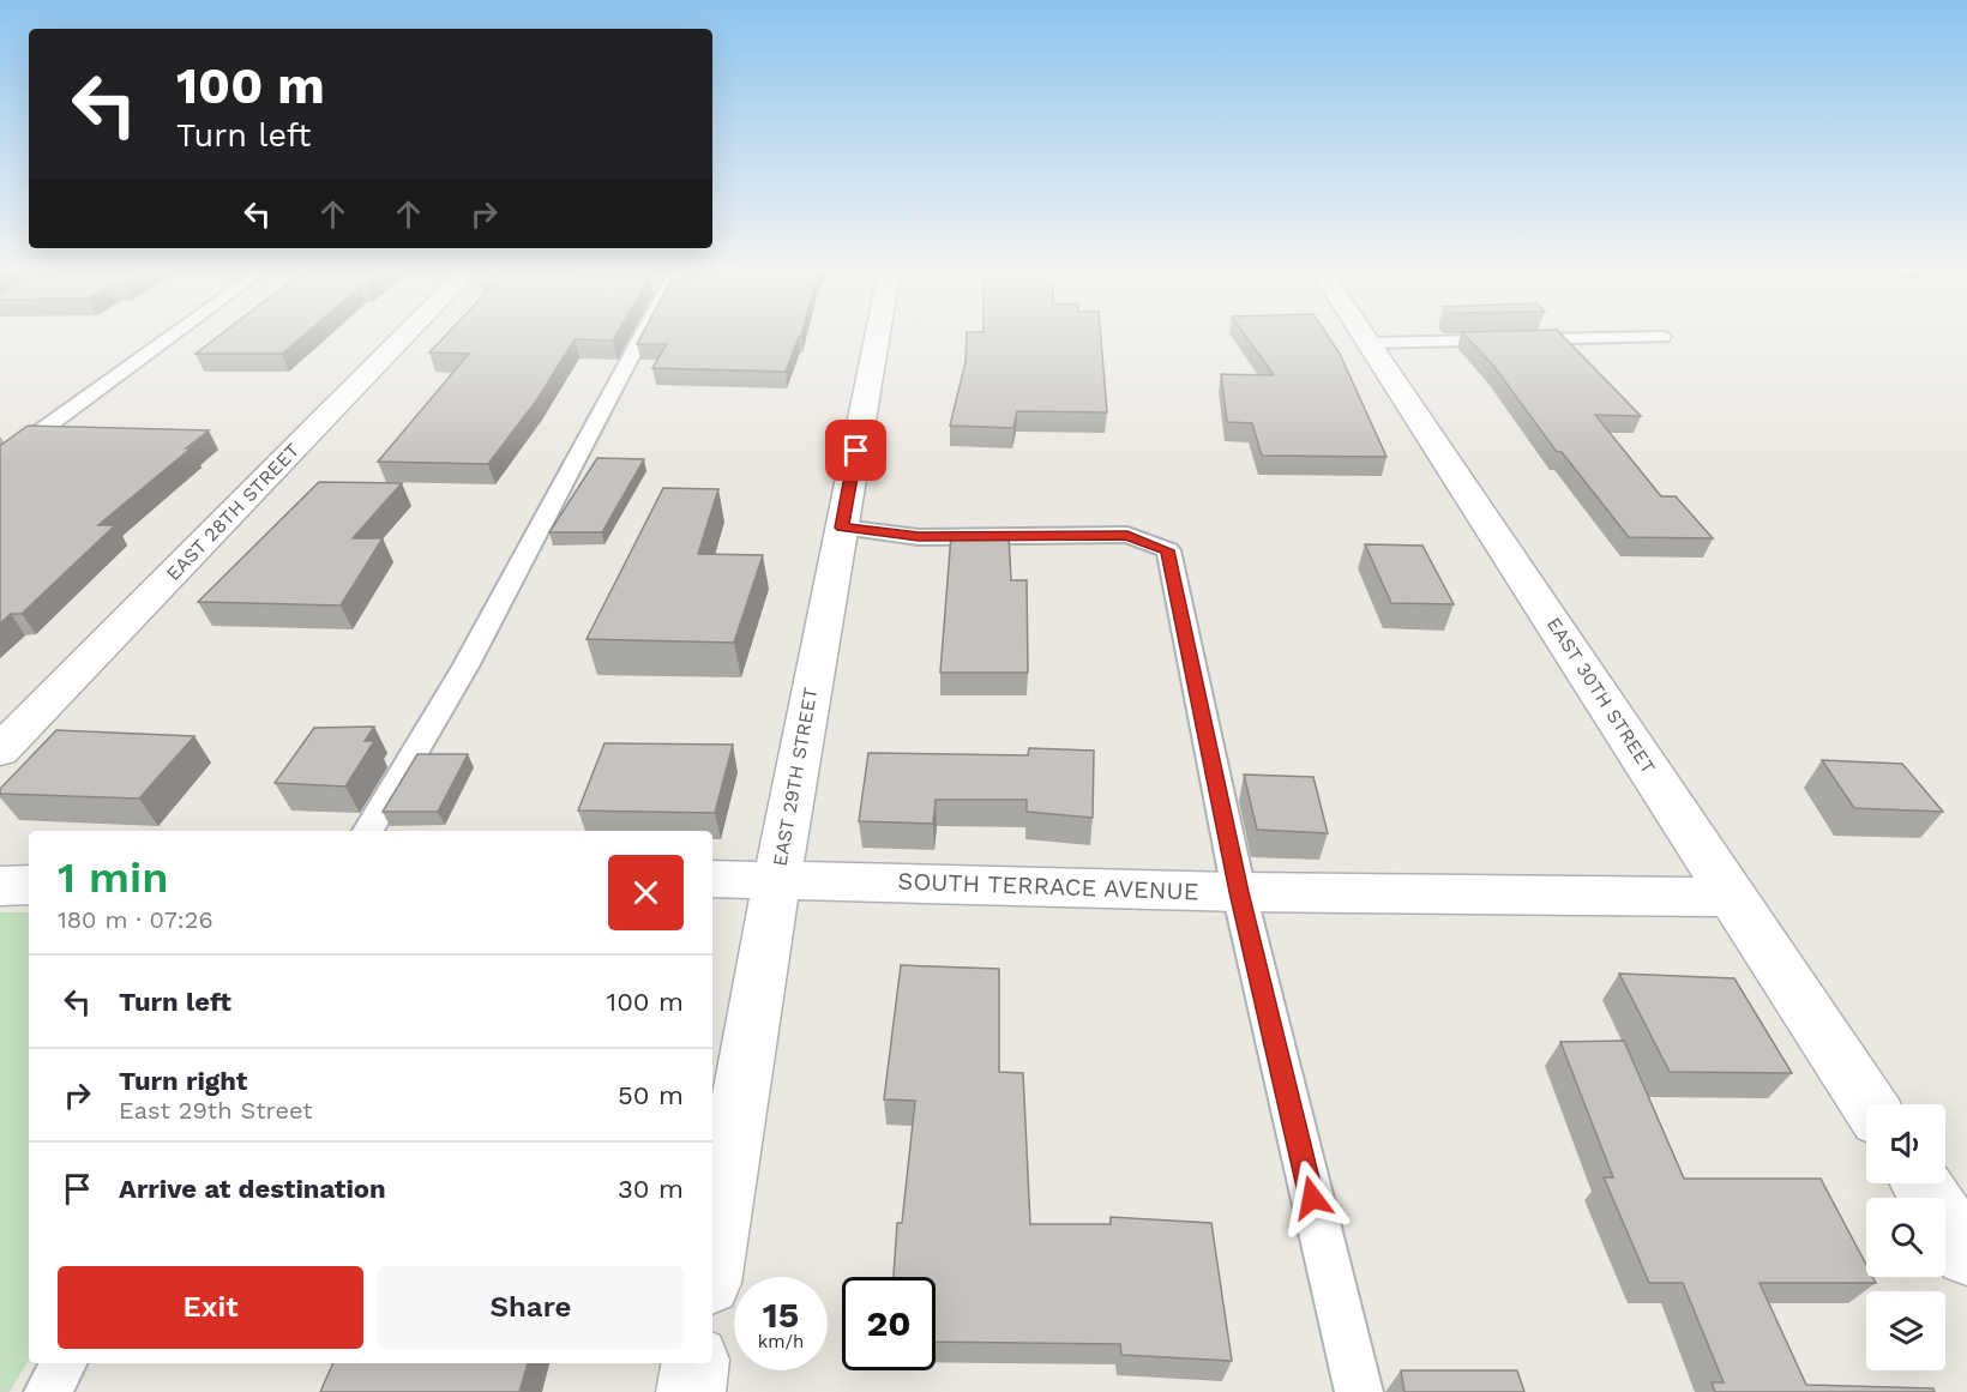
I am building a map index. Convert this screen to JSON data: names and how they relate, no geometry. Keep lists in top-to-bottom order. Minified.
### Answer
{"streets":{"street":["EAST 28TH STREET","EAST 30TH STREET","EAST 29TH STREET","SOUTH TERRACE AVENUE"]},"crossings":[["EAST 30TH STREET","SOUTH TERRACE AVENUE"],["EAST 29TH STREET","SOUTH TERRACE AVENUE"]],"page":{"turn":["100 m","Turn left"],"heading":["1 min","180 m · 07:26"],"list":[{"name":"Turn left","value":"100 m"},{"name":"Turn right","note":"East 29th Street","value":"50 m"},{"name":"Arrive at destination","value":"30 m"}],"buttons":["Exit","Share"],"speed":"15 km/h","limit":"20"}}
